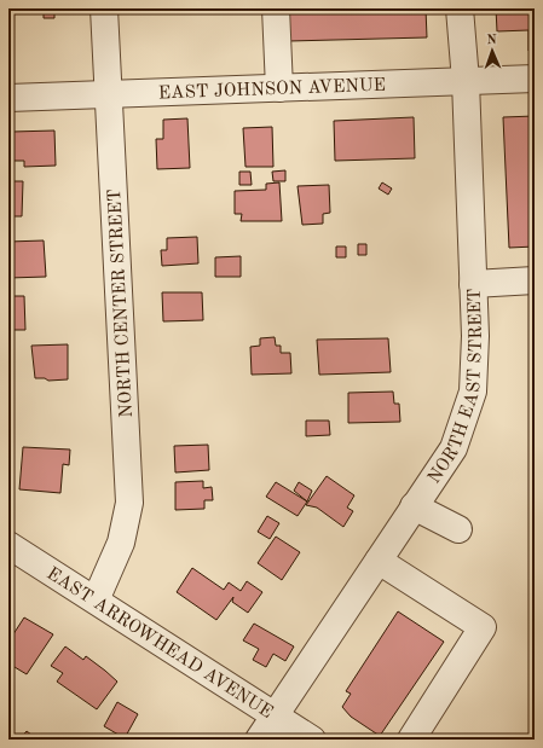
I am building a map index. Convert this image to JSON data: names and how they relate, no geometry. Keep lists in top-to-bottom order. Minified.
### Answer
{"streets":{"street":["EAST JOHNSON AVENUE","NORTH CENTER STREET","NORTH EAST STREET","EAST ARROWHEAD AVENUE"]},"crossings":[["EAST JOHNSON AVENUE","NORTH CENTER STREET"],["EAST JOHNSON AVENUE","NORTH EAST STREET"],["NORTH EAST STREET","EAST ARROWHEAD AVENUE"]],"north":"top"}
